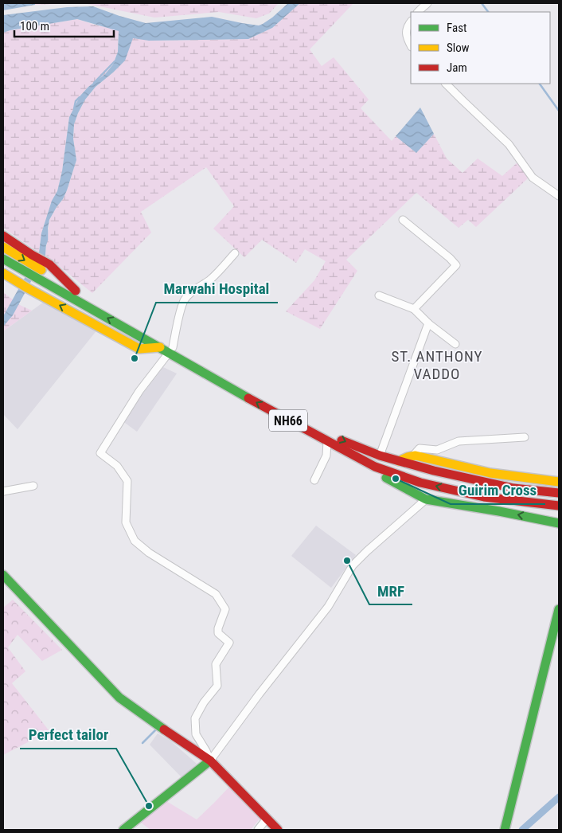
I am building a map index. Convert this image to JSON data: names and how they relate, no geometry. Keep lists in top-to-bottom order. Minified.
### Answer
{"streets":{"main road":["NH66"]},"districts":["ST. ANTHONY VADDO"],"places":["Marwahi Hospital","Guirim Cross","MRF","Perfect tailor"],"legend":["Fast","Slow","Jam"],"scale_bar":"100 m"}
